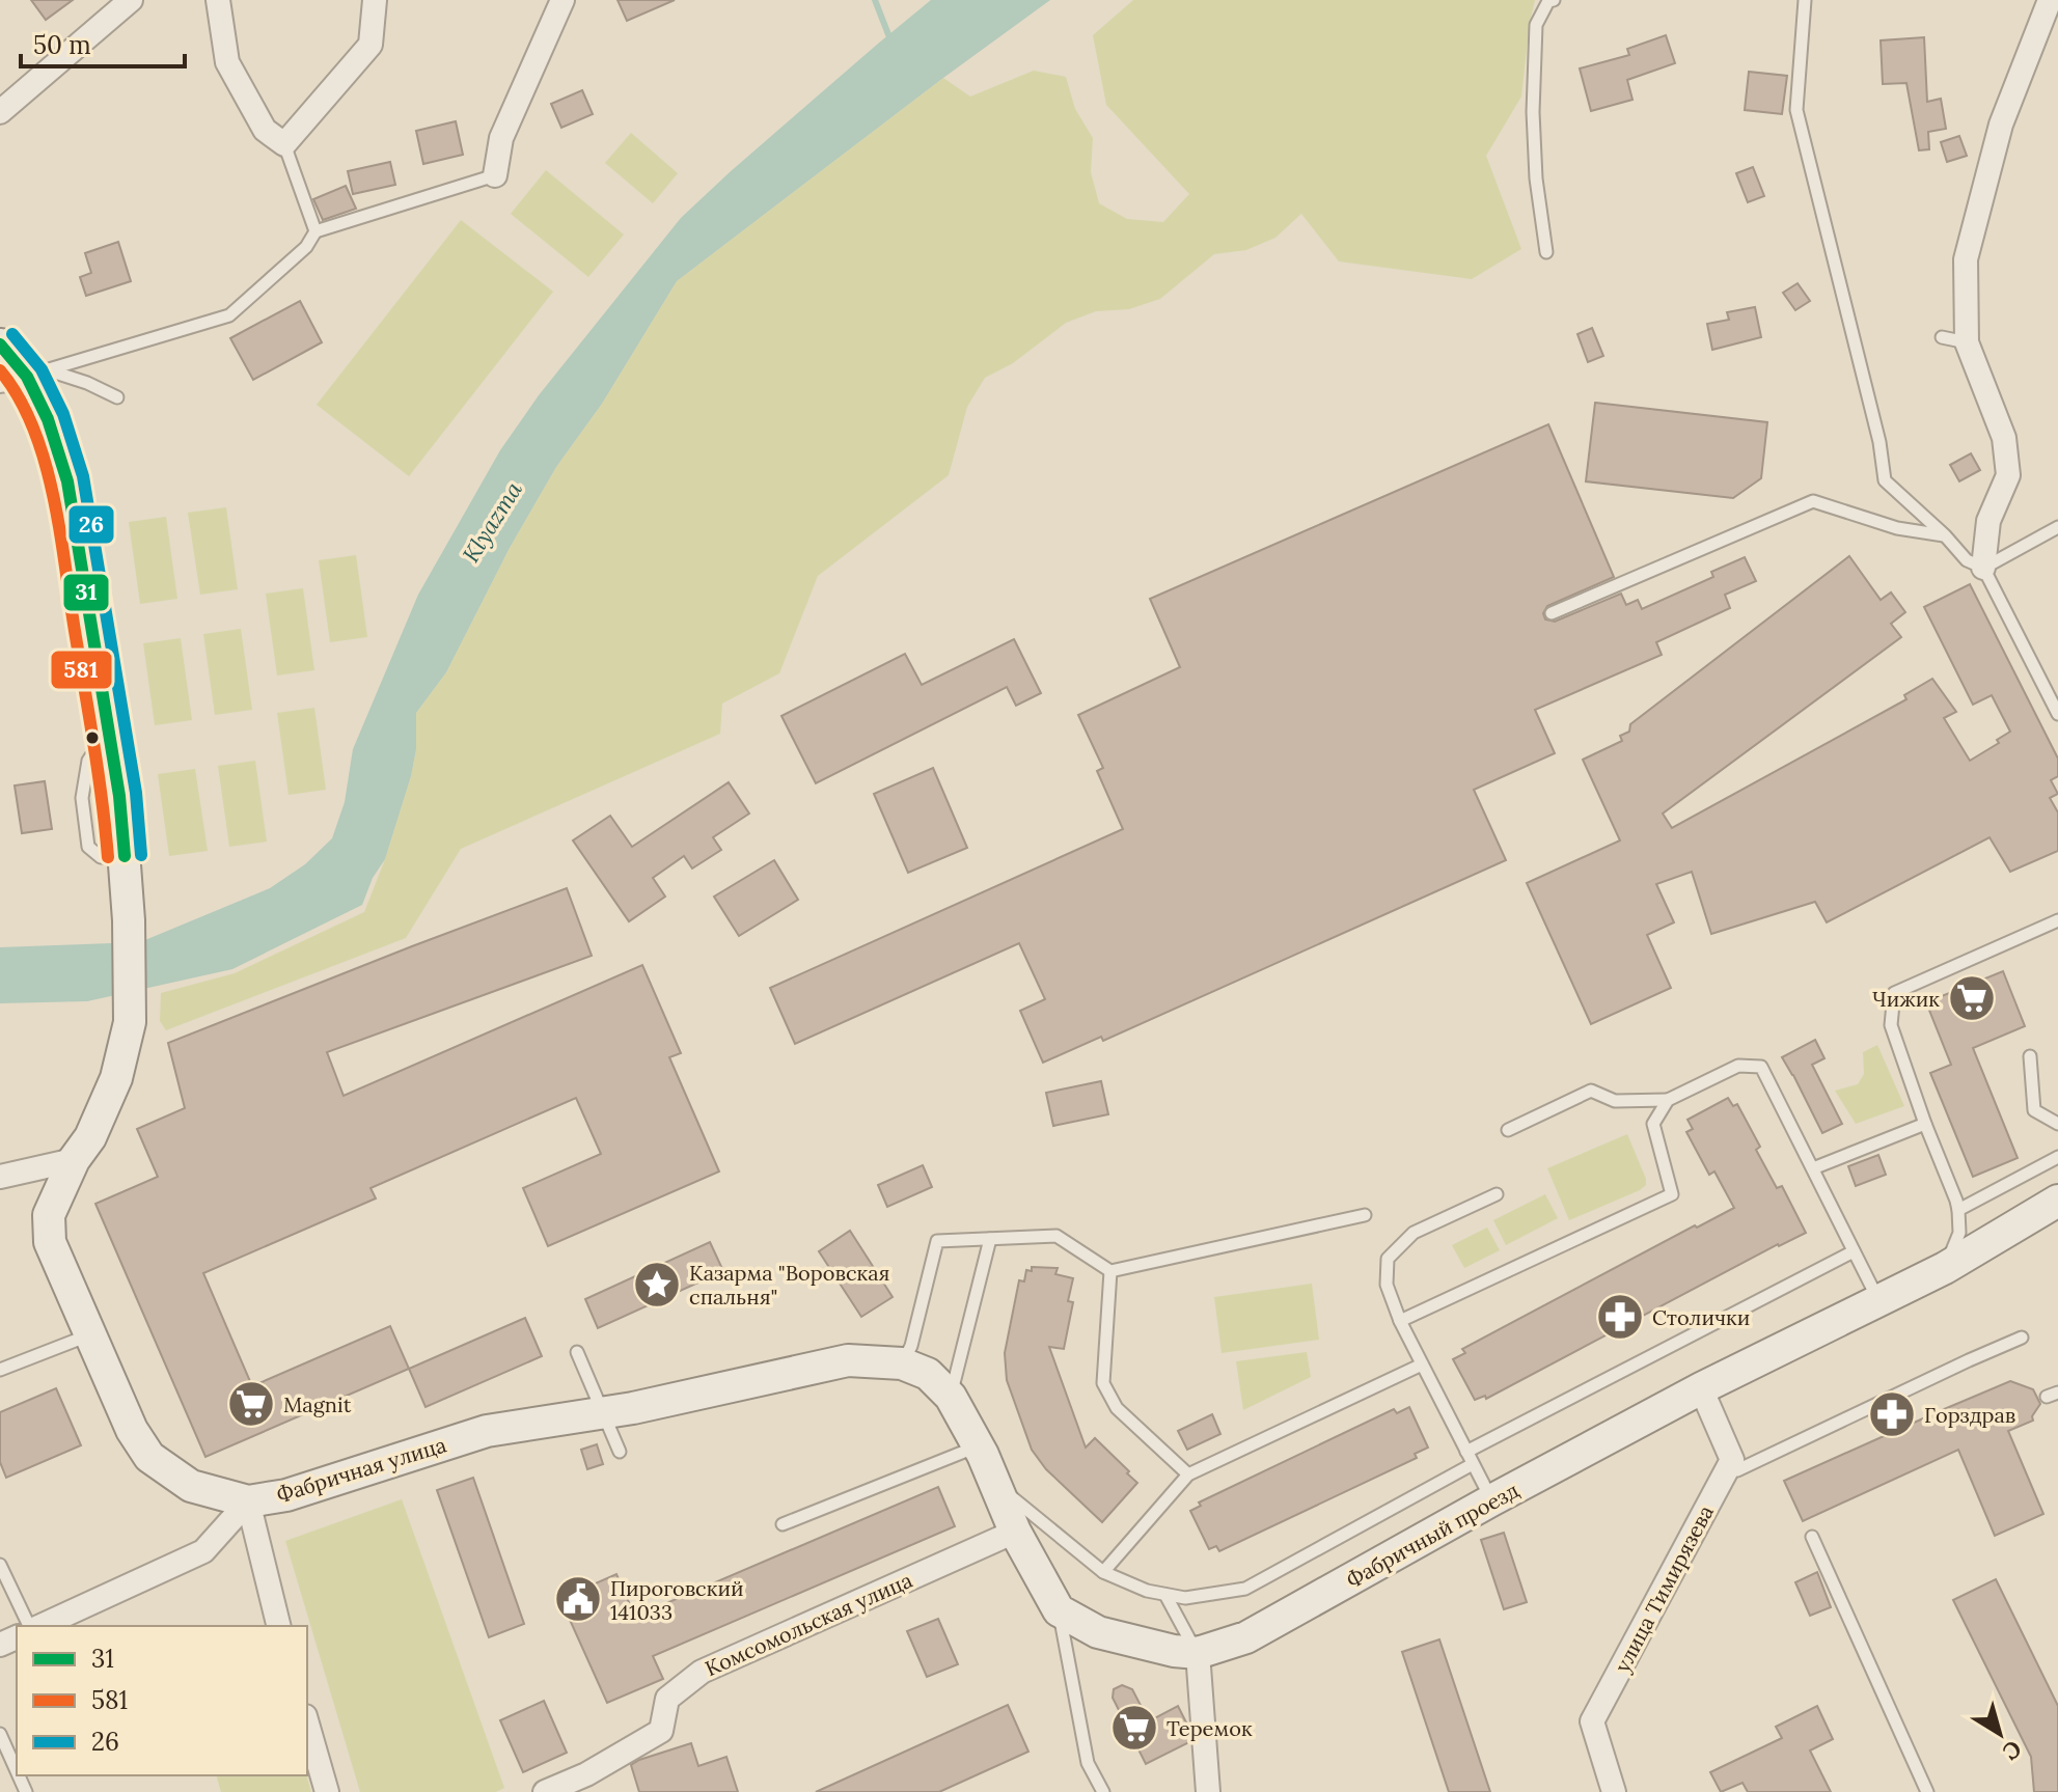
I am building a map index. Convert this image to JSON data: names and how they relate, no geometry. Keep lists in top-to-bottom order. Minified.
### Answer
{"streets":{"street":["Фабричная улица","Фабричный проезд","улица Тимирязева","Комсомольская улица"]},"crossings":[["Фабричный проезд","улица Тимирязева"]],"water":["Klyazma"],"places":{"supermarket":["Чижик","Magnit","Теремок"],"place":["Казарма \"Воровская спальня\""],"pharmacy":["Столички","Горздрав"],"public building":["Пироговский 141033"]},"lines":["transit line 26","transit line 31","transit line 581"],"legend":["31","581","26"],"scale_bar":"50 m","north":"bottom right"}
